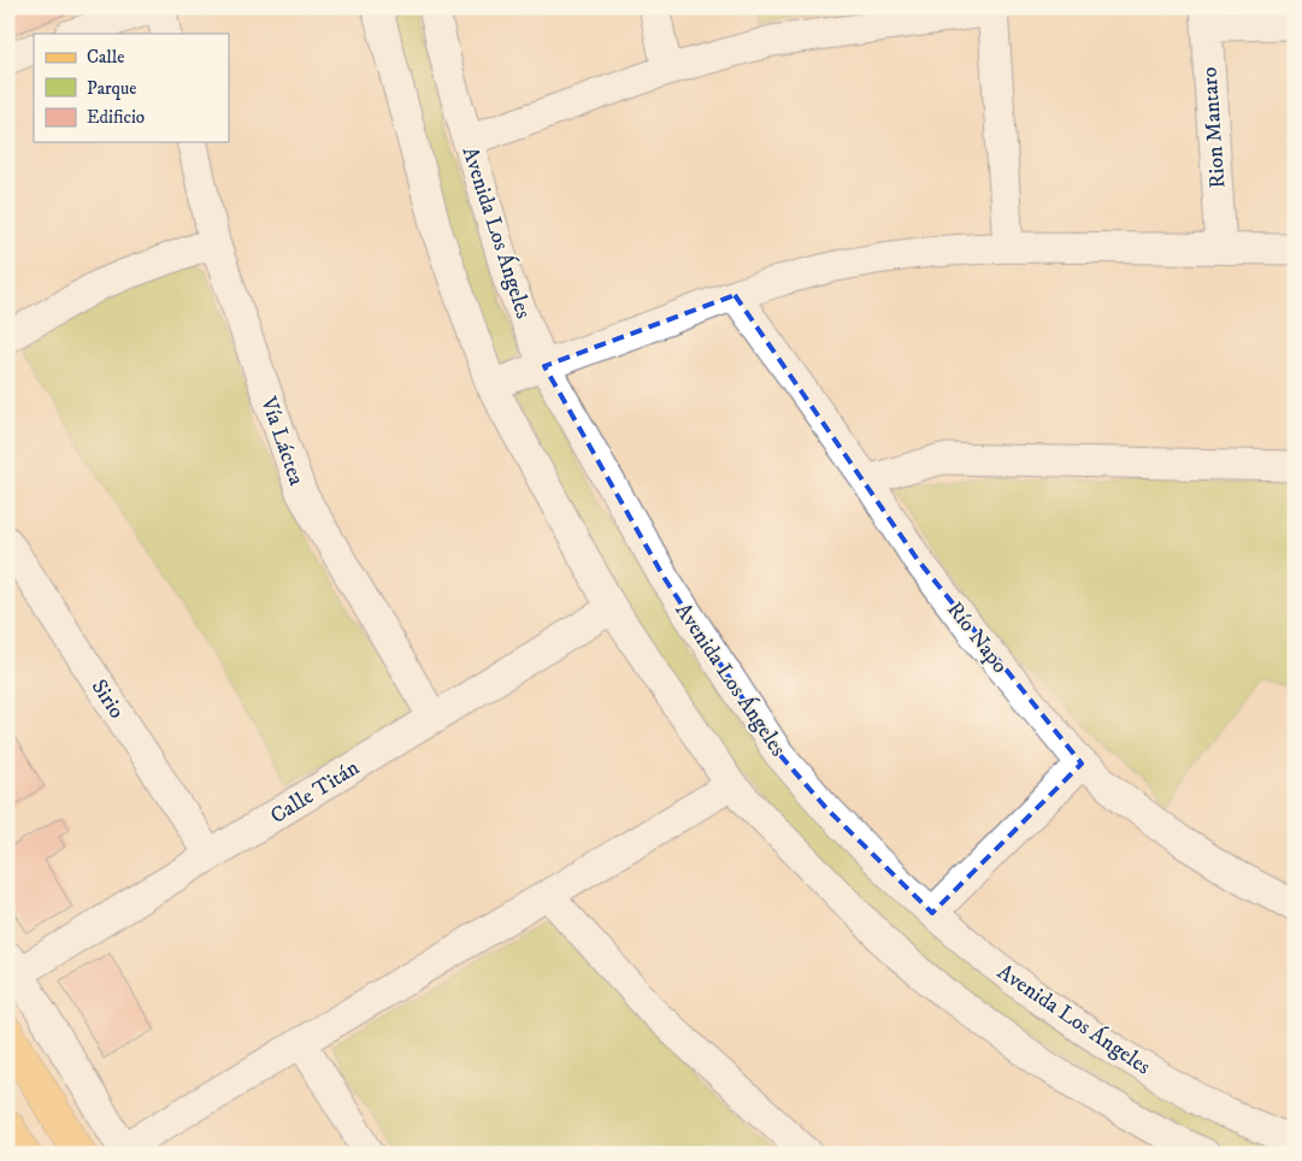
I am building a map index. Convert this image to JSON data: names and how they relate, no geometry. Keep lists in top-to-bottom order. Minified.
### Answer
{"streets":{"street":["Rion Mantaro","Avenida Los Ángeles","Vía Láctea","Río Napo","Sirio","Calle Titán"]},"crossings":[["Vía Láctea","Calle Titán"],["Sirio","Calle Titán"]],"legend":["Calle","Parque","Edificio"]}
